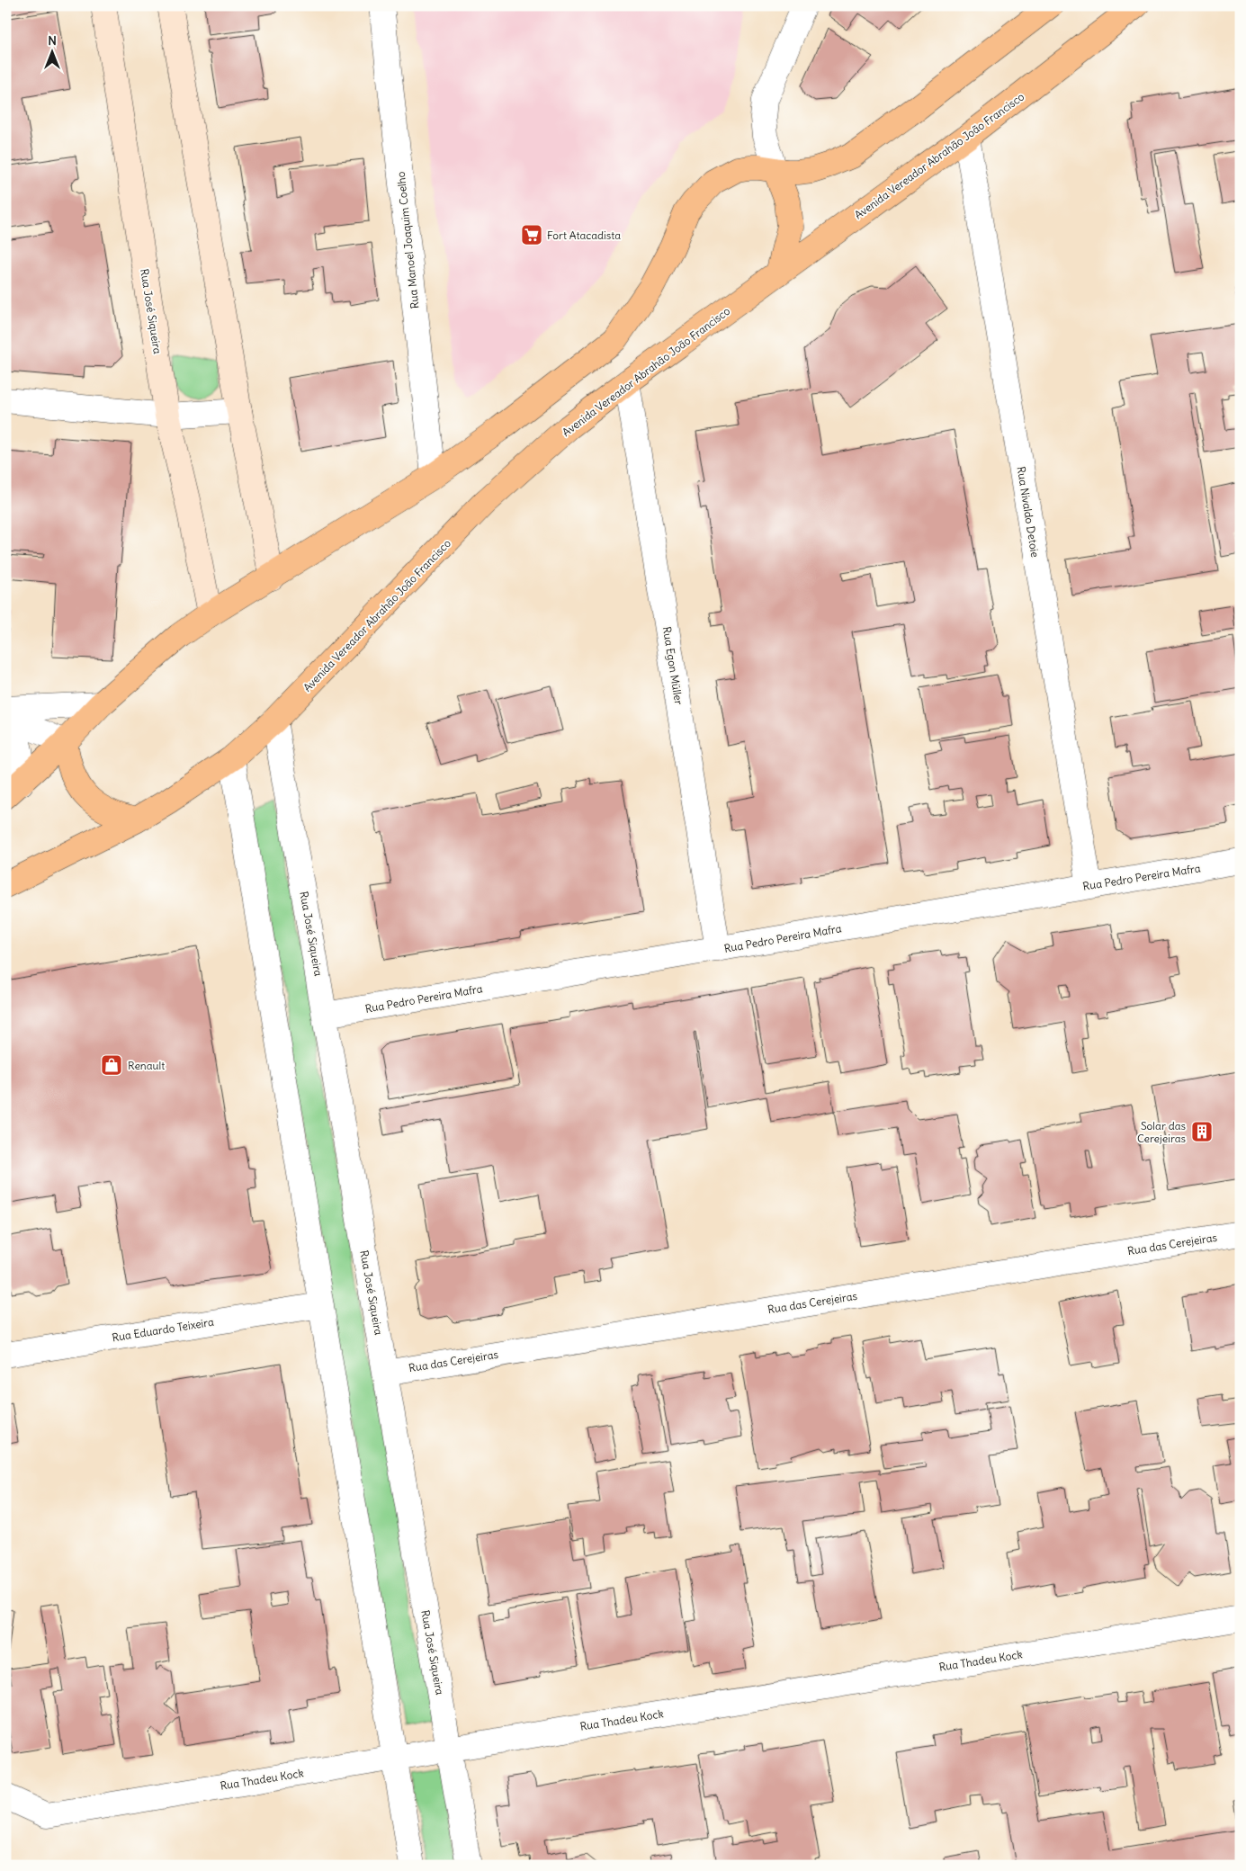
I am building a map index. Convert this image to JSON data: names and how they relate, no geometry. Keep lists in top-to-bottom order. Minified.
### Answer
{"streets":{"main road":["Avenida Vereador Abrahão João Francisco","Rua José Siqueira"],"street":["Rua Manoel Joaquim Coelho","Rua Nivaldo Detoie","Rua Egon Müller","Rua Pedro Pereira Mafra","Rua das Cerejeiras","Rua Eduardo Teixeira","Rua Thadeu Kock"]},"crossings":[["Avenida Vereador Abrahão João Francisco","Rua José Siqueira"],["Avenida Vereador Abrahão João Francisco","Rua Nivaldo Detoie"],["Avenida Vereador Abrahão João Francisco","Rua Egon Müller"],["Rua José Siqueira","Rua Pedro Pereira Mafra"],["Rua José Siqueira","Rua das Cerejeiras"],["Rua José Siqueira","Rua Thadeu Kock"],["Rua Nivaldo Detoie","Rua Pedro Pereira Mafra"],["Rua Egon Müller","Rua Pedro Pereira Mafra"]],"places":{"supermarket":["Fort Atacadista"],"shop":["Renault"],"building":["Solar das Cerejeiras"]},"north":"top"}
